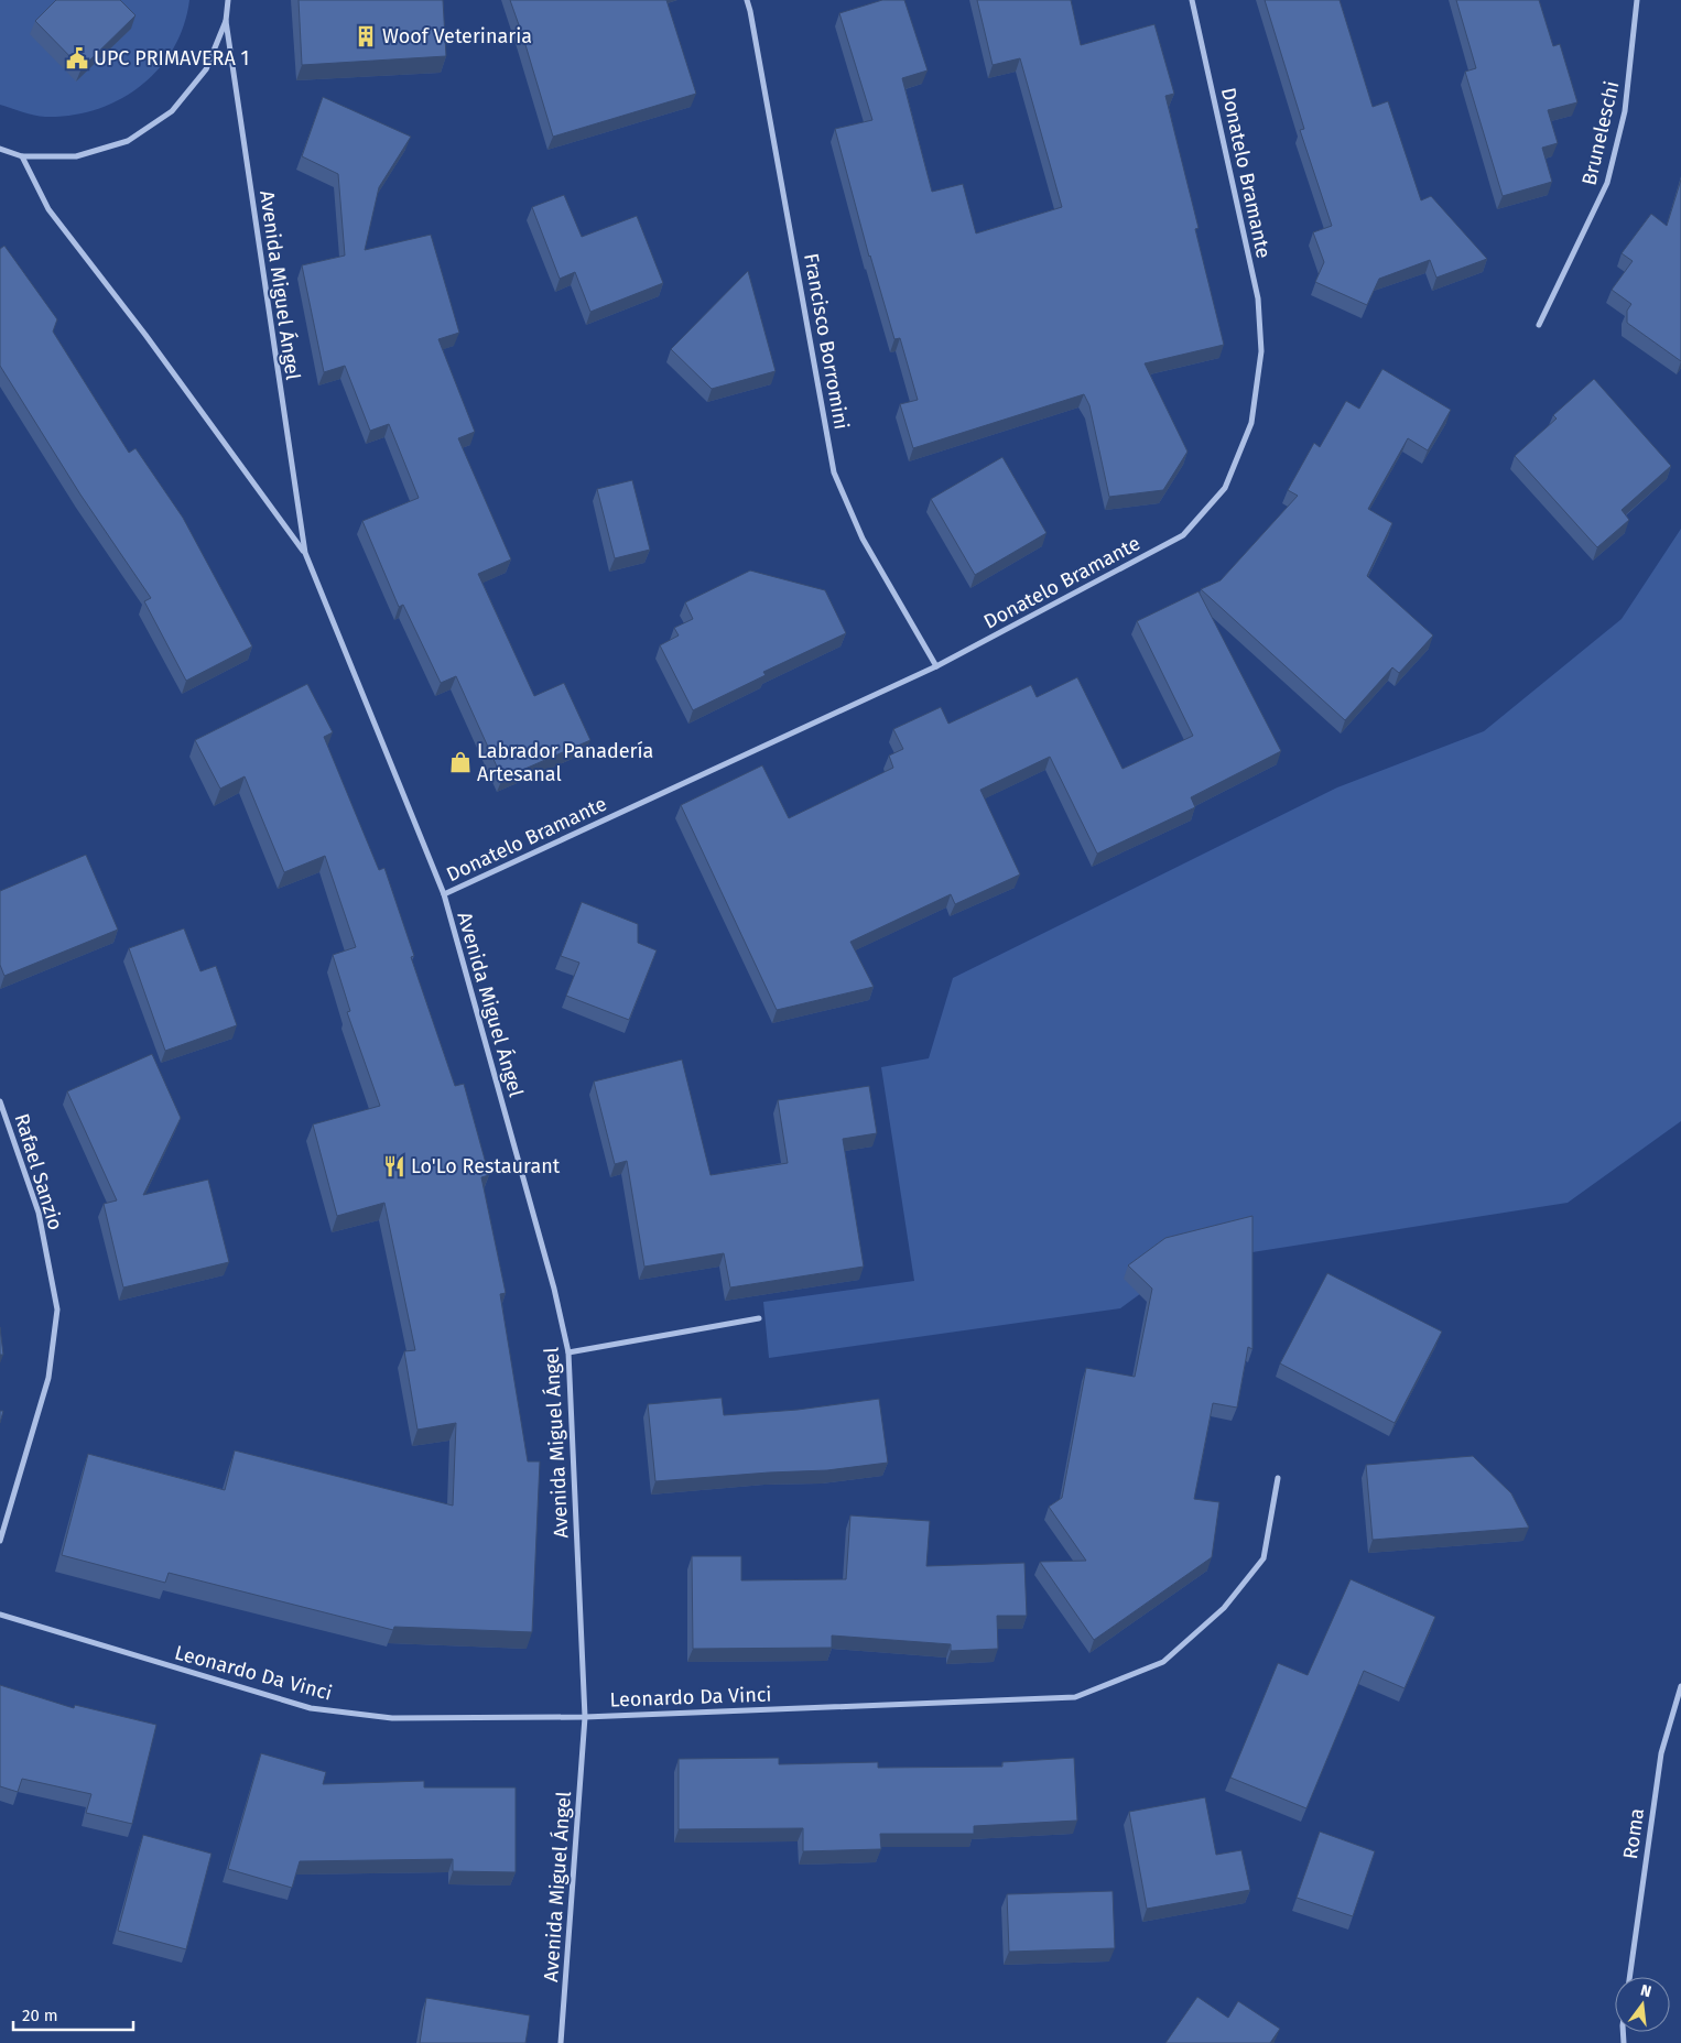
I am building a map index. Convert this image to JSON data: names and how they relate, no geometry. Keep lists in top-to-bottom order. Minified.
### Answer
{"streets":{"street":["Bruneleschi","Donatelo Bramante","Avenida Miguel Ángel","Francisco Borromini","Rafael Sanzio","Leonardo Da Vinci","Roma"]},"crossings":[["Donatelo Bramante","Avenida Miguel Ángel"],["Donatelo Bramante","Francisco Borromini"],["Avenida Miguel Ángel","Leonardo Da Vinci"]],"places":{"building":["Woof Veterinaria"],"public building":["UPC PRIMAVERA 1"],"shop":["Labrador Panadería Artesanal"],"restaurant":["Lo'Lo Restaurant"]},"scale_bar":"20 m","north":"top"}
